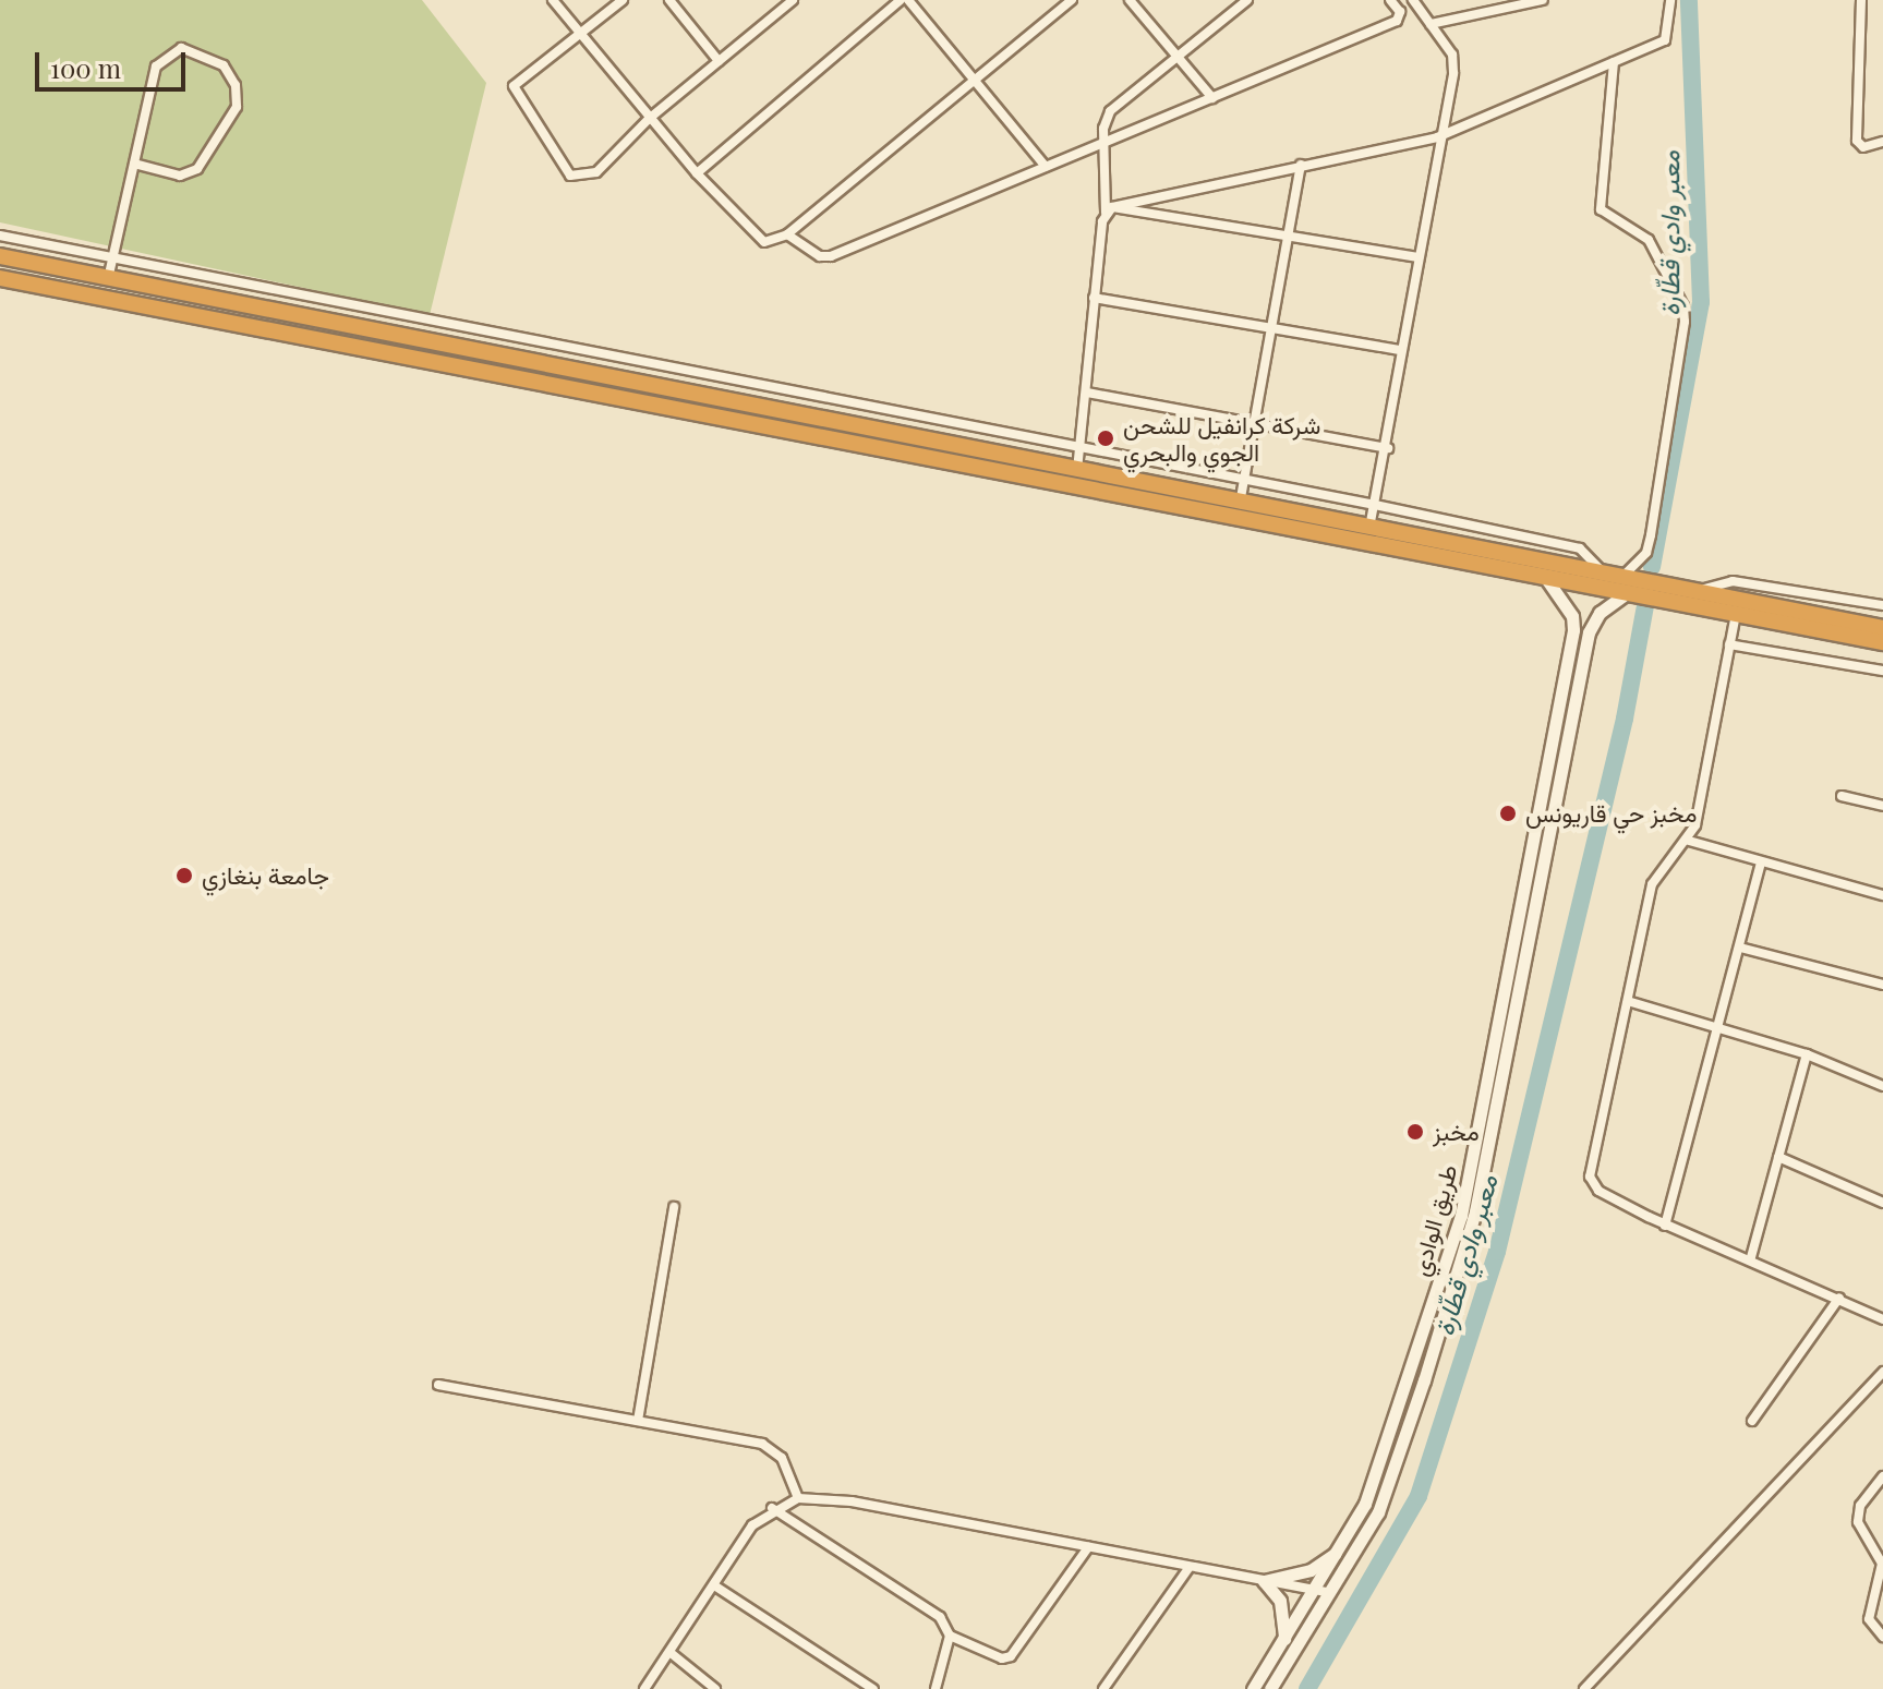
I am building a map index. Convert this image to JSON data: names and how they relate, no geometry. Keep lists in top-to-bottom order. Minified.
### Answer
{"streets":{"main road":["طريق الوادي"]},"water":["معبر وادي قطّارة"],"places":["شركة كرانفيل للشحن الجوي والبحري","مخبز حي قاريونس","جامعة بنغازي","مخبز"],"scale_bar":"100 m"}
